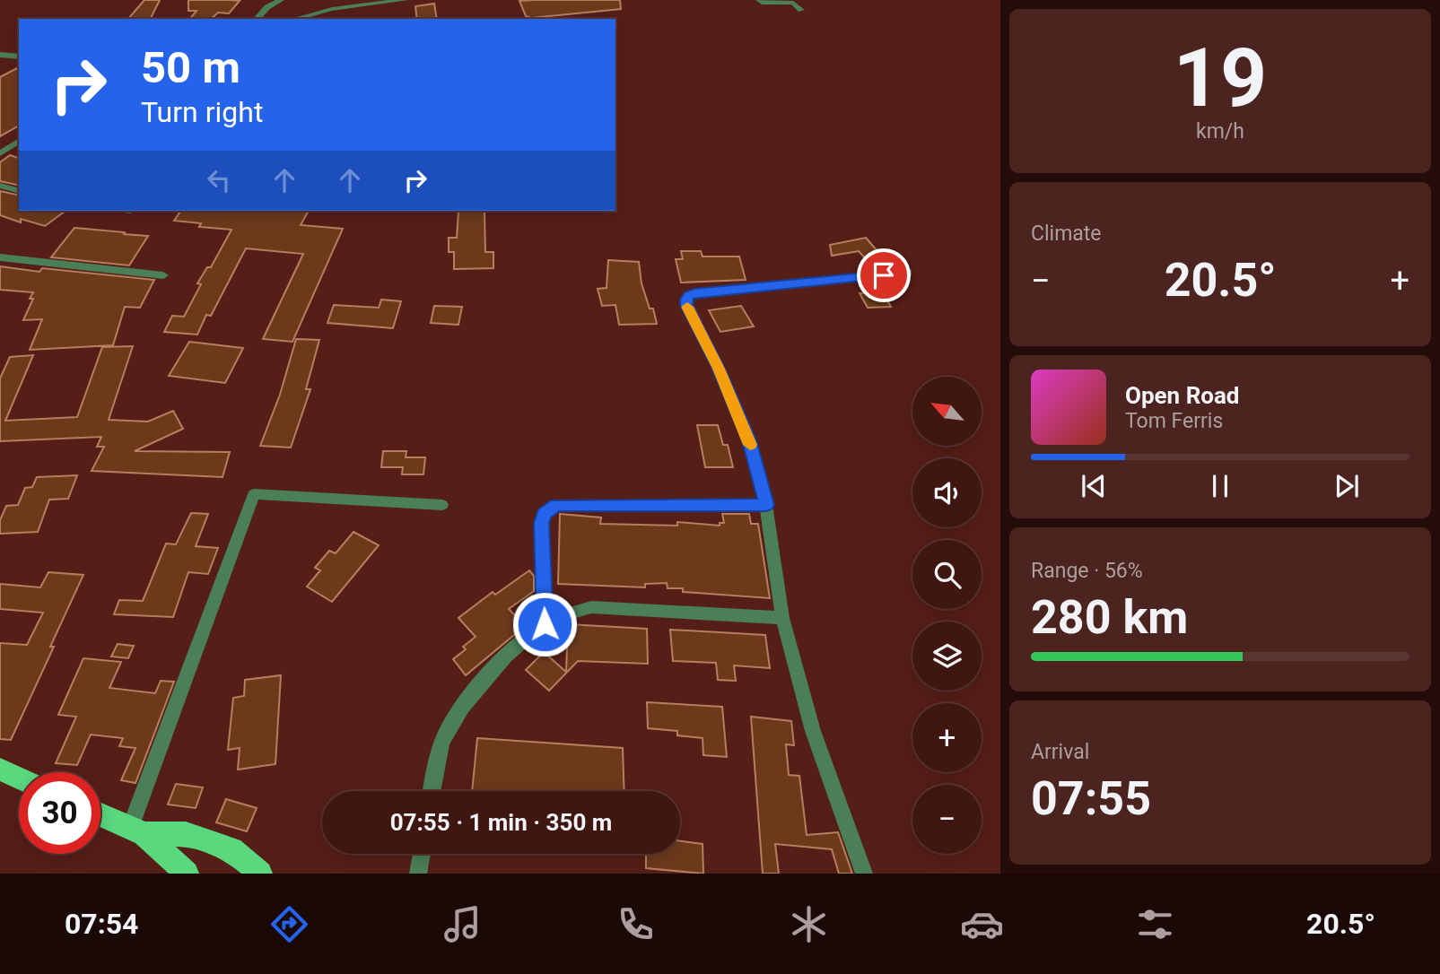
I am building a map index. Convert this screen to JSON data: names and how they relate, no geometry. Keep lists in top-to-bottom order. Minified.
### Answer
{"north":"top left","page":{"tile":[["19","km/h"],"Climate",["Range · 56%","280 km"],["Arrival","07:55"]],"turn":["50 m","Turn right"],"heat":["−","20.5°","+"],"song":["Open Road","Tom Ferris"],"map_buttons":["+","−"],"limit":"30","trip":"07:55 · 1 min · 350 m","tabs":["07:54","20.5°"]}}
